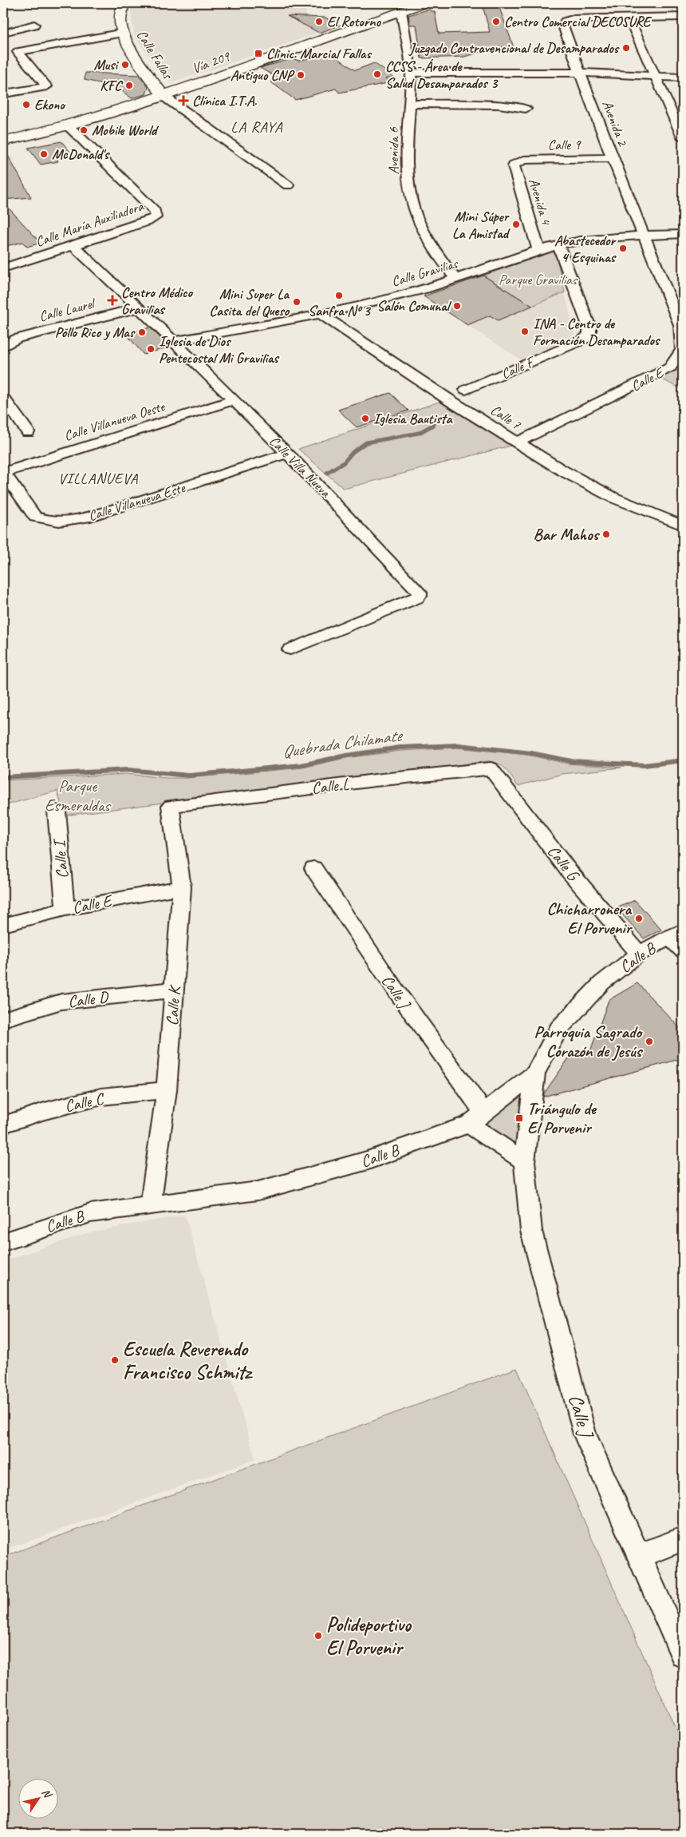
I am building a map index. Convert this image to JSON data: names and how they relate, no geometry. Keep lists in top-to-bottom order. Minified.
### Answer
{"streets":{"main road":["Calle Fallas","Vía 209"],"street":["Avenida 2","Calle 9","Avenida 6","Avenida 4","Calle María Auxiliadora","Calle Gravilias","Calle Laurel","Calle F","Calle E","Calle 7","Calle Villanueva Oeste","Calle Villa Nueva","Calle Villanueva Este","Calle L","Calle I","Calle G","Calle B","Calle J","Calle D","Calle K","Calle C"]},"crossings":[["Calle Fallas","Vía 209"],["Vía 209","Avenida 6"],["Vía 209","Calle María Auxiliadora"],["Avenida 2","Calle 9"],["Avenida 2","Calle Gravilias"],["Avenida 2","Calle E"],["Calle 9","Avenida 4"],["Avenida 6","Calle Gravilias"],["Avenida 4","Calle Gravilias"],["Calle María Auxiliadora","Calle Villa Nueva"],["Calle Gravilias","Calle F"],["Calle Gravilias","Calle E"],["Calle Gravilias","Calle 7"],["Calle Gravilias","Calle Villa Nueva"],["Calle Laurel","Calle Villa Nueva"],["Calle E","Calle 7"],["Calle E","Calle I"],["Calle E","Calle K"],["Calle Villanueva Oeste","Calle Villa Nueva"],["Calle Villanueva Oeste","Calle Villanueva Este"],["Calle Villa Nueva","Calle Villanueva Este"],["Calle L","Calle G"],["Calle L","Calle K"],["Calle G","Calle B"],["Calle B","Calle J"],["Calle B","Calle K"],["Calle D","Calle K"],["Calle K","Calle C"]],"districts":["LA RAYA","VILLANUEVA"],"water":["Quebrada Chilamate"],"parks":["Parque Gravilias","Parque Esmeraldas"],"places":{"other":["El Rotorno","Centro Comercial DECOSURE","Juzgado Contravencional de Desamparados","Musi","CCSS - Área de Salud Desamparados 3","Antiguo CNP","KFC","Ekono","Mobile World","McDonald's","Mini Súper La Amistad","Abastecedor 4 Esquinas","Sanfra Nº 3","Mini Super La Casita del Queso","Salón Comunal","INA - Centro de Formación Desamparados","Pollo Rico y Mas","Iglesia de Dios Pentecostal Mi Gravilias","Iglesia Bautista","Bar Mahos","Chicharronera El Porvenir","Parroquia Sagrado Corazón de Jesús","Escuela Reverendo Francisco Schmitz","Polideportivo El Porvenir"],"transit":["Clinic. Marcial Fallas","Triángulo de El Porvenir"],"health":["Clínica I.T.A.","Centro Médico Gravilias"]},"north":"top right"}
